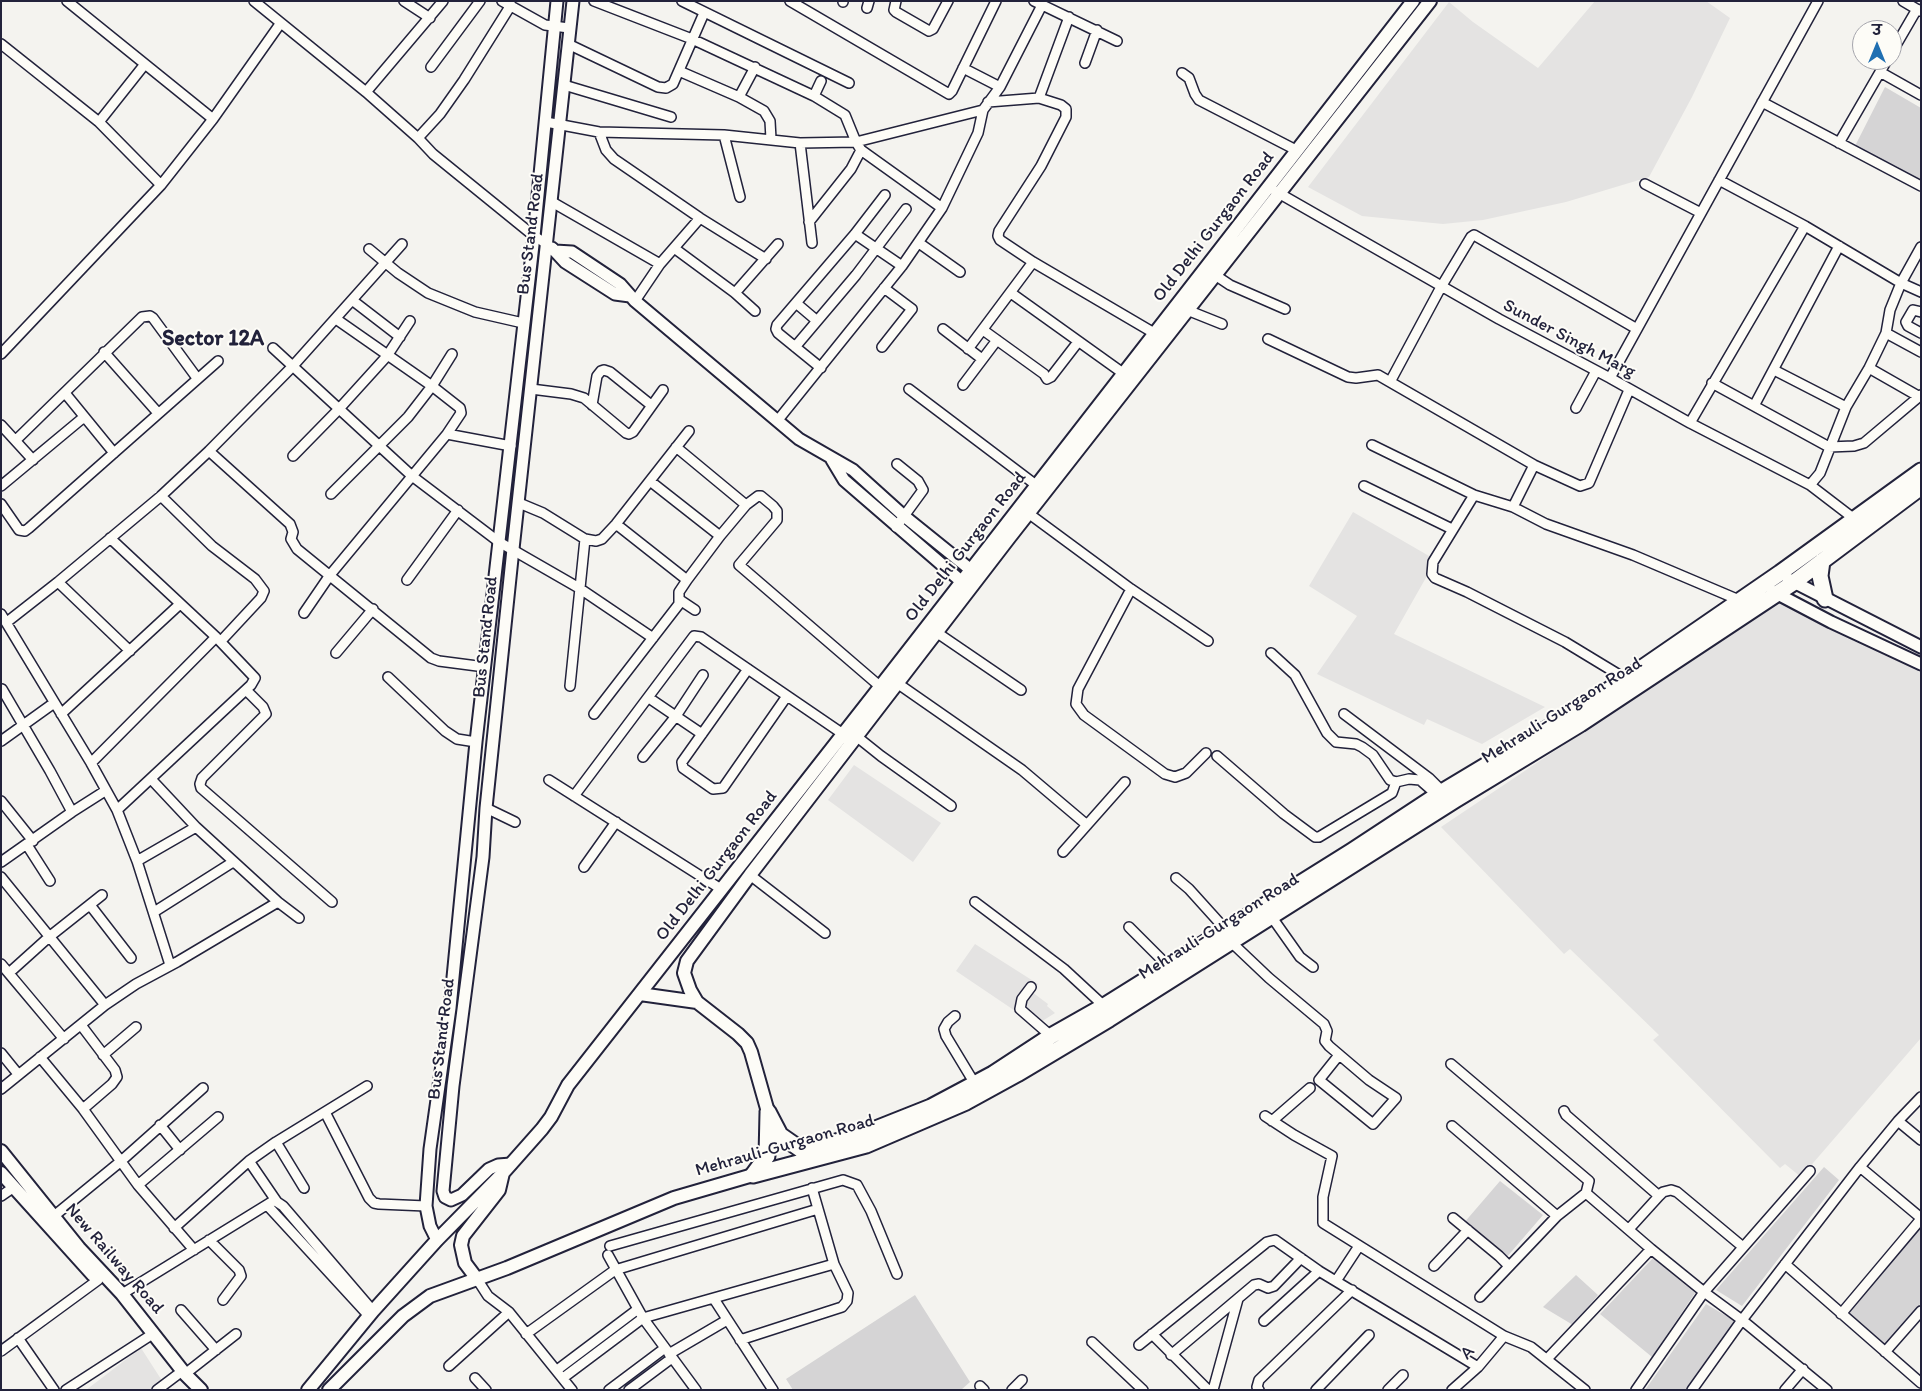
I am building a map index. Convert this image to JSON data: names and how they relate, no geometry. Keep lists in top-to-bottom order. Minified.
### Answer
{"streets":{"main road":["Old Delhi Gurgaon Road","Mehrauli-Gurgaon Road","New Railway Road"],"street":["Bus Stand Road","Sunder Singh Marg","A"]},"crossings":[["Old Delhi Gurgaon Road","Bus Stand Road"],["Old Delhi Gurgaon Road","Sunder Singh Marg"],["Sunder Singh Marg","Mehrauli-Gurgaon Road"]],"districts":["Sector 12A"],"north":"top"}
